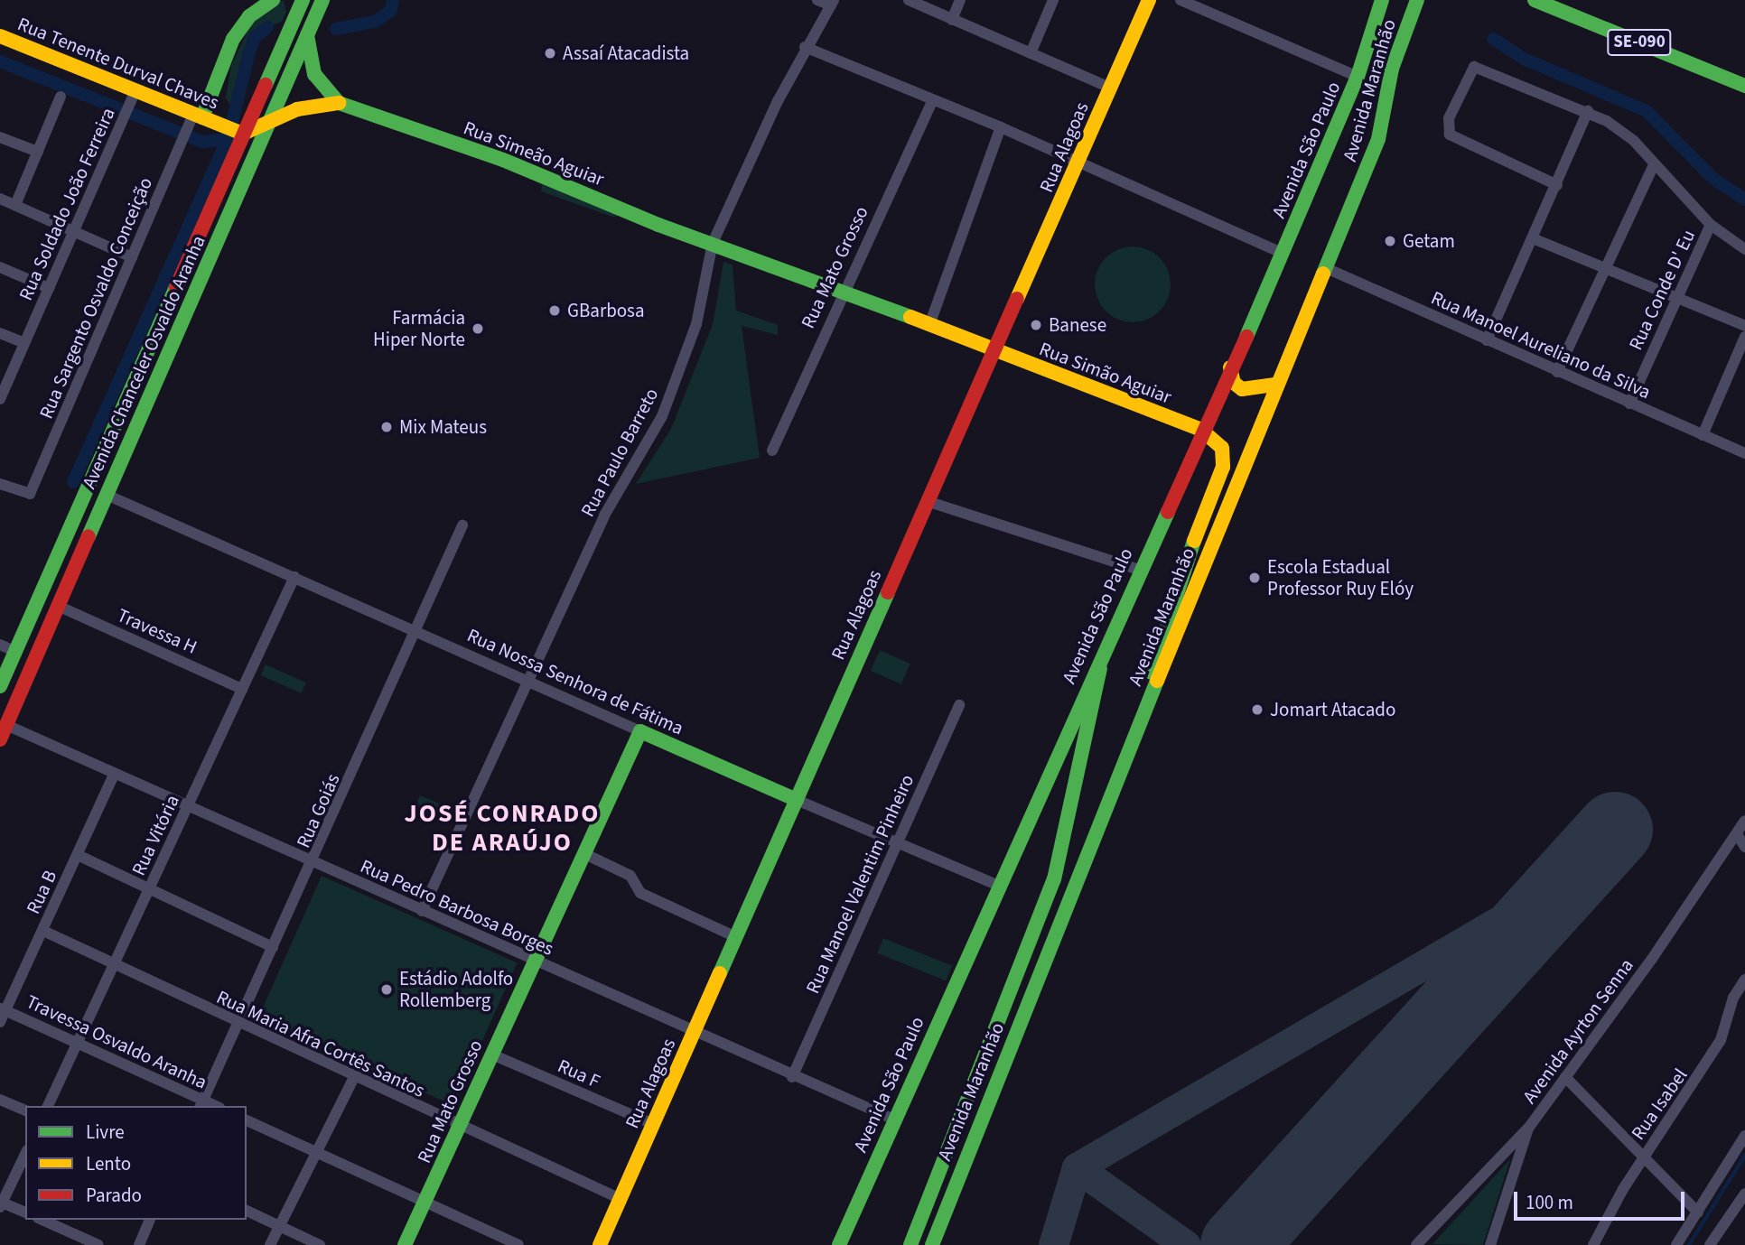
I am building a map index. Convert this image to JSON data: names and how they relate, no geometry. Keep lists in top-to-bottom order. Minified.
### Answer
{"streets":{"main road":["SE-090","Rua Tenente Durval Chaves","Avenida Maranhão","Rua Alagoas","Avenida São Paulo","Rua Simeão Aguiar","Rua Mato Grosso","Avenida Chanceler Osvaldo Aranha","Rua Simão Aguiar","Rua Nossa Senhora de Fátima"],"street":["Rua Soldado João Ferreira","Rua Conde D' Eu","Rua Sargento Osvaldo Conceição","Rua Manoel Aureliano da Silva","Rua Paulo Barreto","Travessa H","Rua Goiás","Rua Vitória","Rua Manoel Valentim Pinheiro","Rua B","Rua Pedro Barbosa Borges","Avenida Ayrton Senna","Travessa Osvaldo Aranha","Rua Maria Afra Cortês Santos","Rua F","Rua Isabel"]},"crossings":[["Rua Tenente Durval Chaves","Rua Soldado João Ferreira"],["Rua Tenente Durval Chaves","Rua Sargento Osvaldo Conceição"],["Rua Tenente Durval Chaves","Avenida Chanceler Osvaldo Aranha"],["Avenida Maranhão","Avenida São Paulo"],["Avenida Maranhão","Rua Manoel Aureliano da Silva"],["Rua Alagoas","Rua Simão Aguiar"],["Rua Alagoas","Rua Nossa Senhora de Fátima"],["Rua Alagoas","Rua Pedro Barbosa Borges"],["Rua Alagoas","Rua Maria Afra Cortês Santos"],["Rua Alagoas","Rua F"],["Avenida São Paulo","Rua Simão Aguiar"],["Avenida São Paulo","Rua Nossa Senhora de Fátima"],["Avenida São Paulo","Rua Pedro Barbosa Borges"],["Rua Simeão Aguiar","Rua Mato Grosso"],["Rua Simeão Aguiar","Rua Simão Aguiar"],["Rua Simeão Aguiar","Rua Paulo Barreto"],["Rua Mato Grosso","Rua Simão Aguiar"],["Rua Mato Grosso","Rua Nossa Senhora de Fátima"],["Rua Mato Grosso","Rua Pedro Barbosa Borges"],["Rua Mato Grosso","Rua Maria Afra Cortês Santos"],["Rua Mato Grosso","Rua F"],["Rua Conde D' Eu","Rua Manoel Aureliano da Silva"],["Avenida Chanceler Osvaldo Aranha","Travessa H"],["Avenida Chanceler Osvaldo Aranha","Rua Nossa Senhora de Fátima"],["Avenida Chanceler Osvaldo Aranha","Rua Pedro Barbosa Borges"],["Rua Paulo Barreto","Rua Nossa Senhora de Fátima"],["Rua Paulo Barreto","Rua Pedro Barbosa Borges"],["Travessa H","Rua Vitória"],["Rua Nossa Senhora de Fátima","Rua Goiás"],["Rua Nossa Senhora de Fátima","Rua Vitória"],["Rua Nossa Senhora de Fátima","Rua Manoel Valentim Pinheiro"],["Rua Goiás","Rua Pedro Barbosa Borges"],["Rua Goiás","Travessa Osvaldo Aranha"],["Rua Goiás","Rua Maria Afra Cortês Santos"],["Rua Vitória","Rua Pedro Barbosa Borges"],["Rua Vitória","Travessa Osvaldo Aranha"],["Rua Vitória","Rua Maria Afra Cortês Santos"],["Rua Manoel Valentim Pinheiro","Rua Pedro Barbosa Borges"],["Rua B","Rua Pedro Barbosa Borges"],["Rua B","Travessa Osvaldo Aranha"],["Rua B","Rua Maria Afra Cortês Santos"]],"districts":["JOSÉ CONRADO DE ARAÚJO"],"places":["Assaí Atacadista","Getam","GBarbosa","Banese","Farmácia Hiper Norte","Mix Mateus","Escola Estadual Professor Ruy Elóy","Jomart Atacado","Estádio Adolfo Rollemberg"],"legend":["Livre","Lento","Parado"],"scale_bar":"100 m"}
